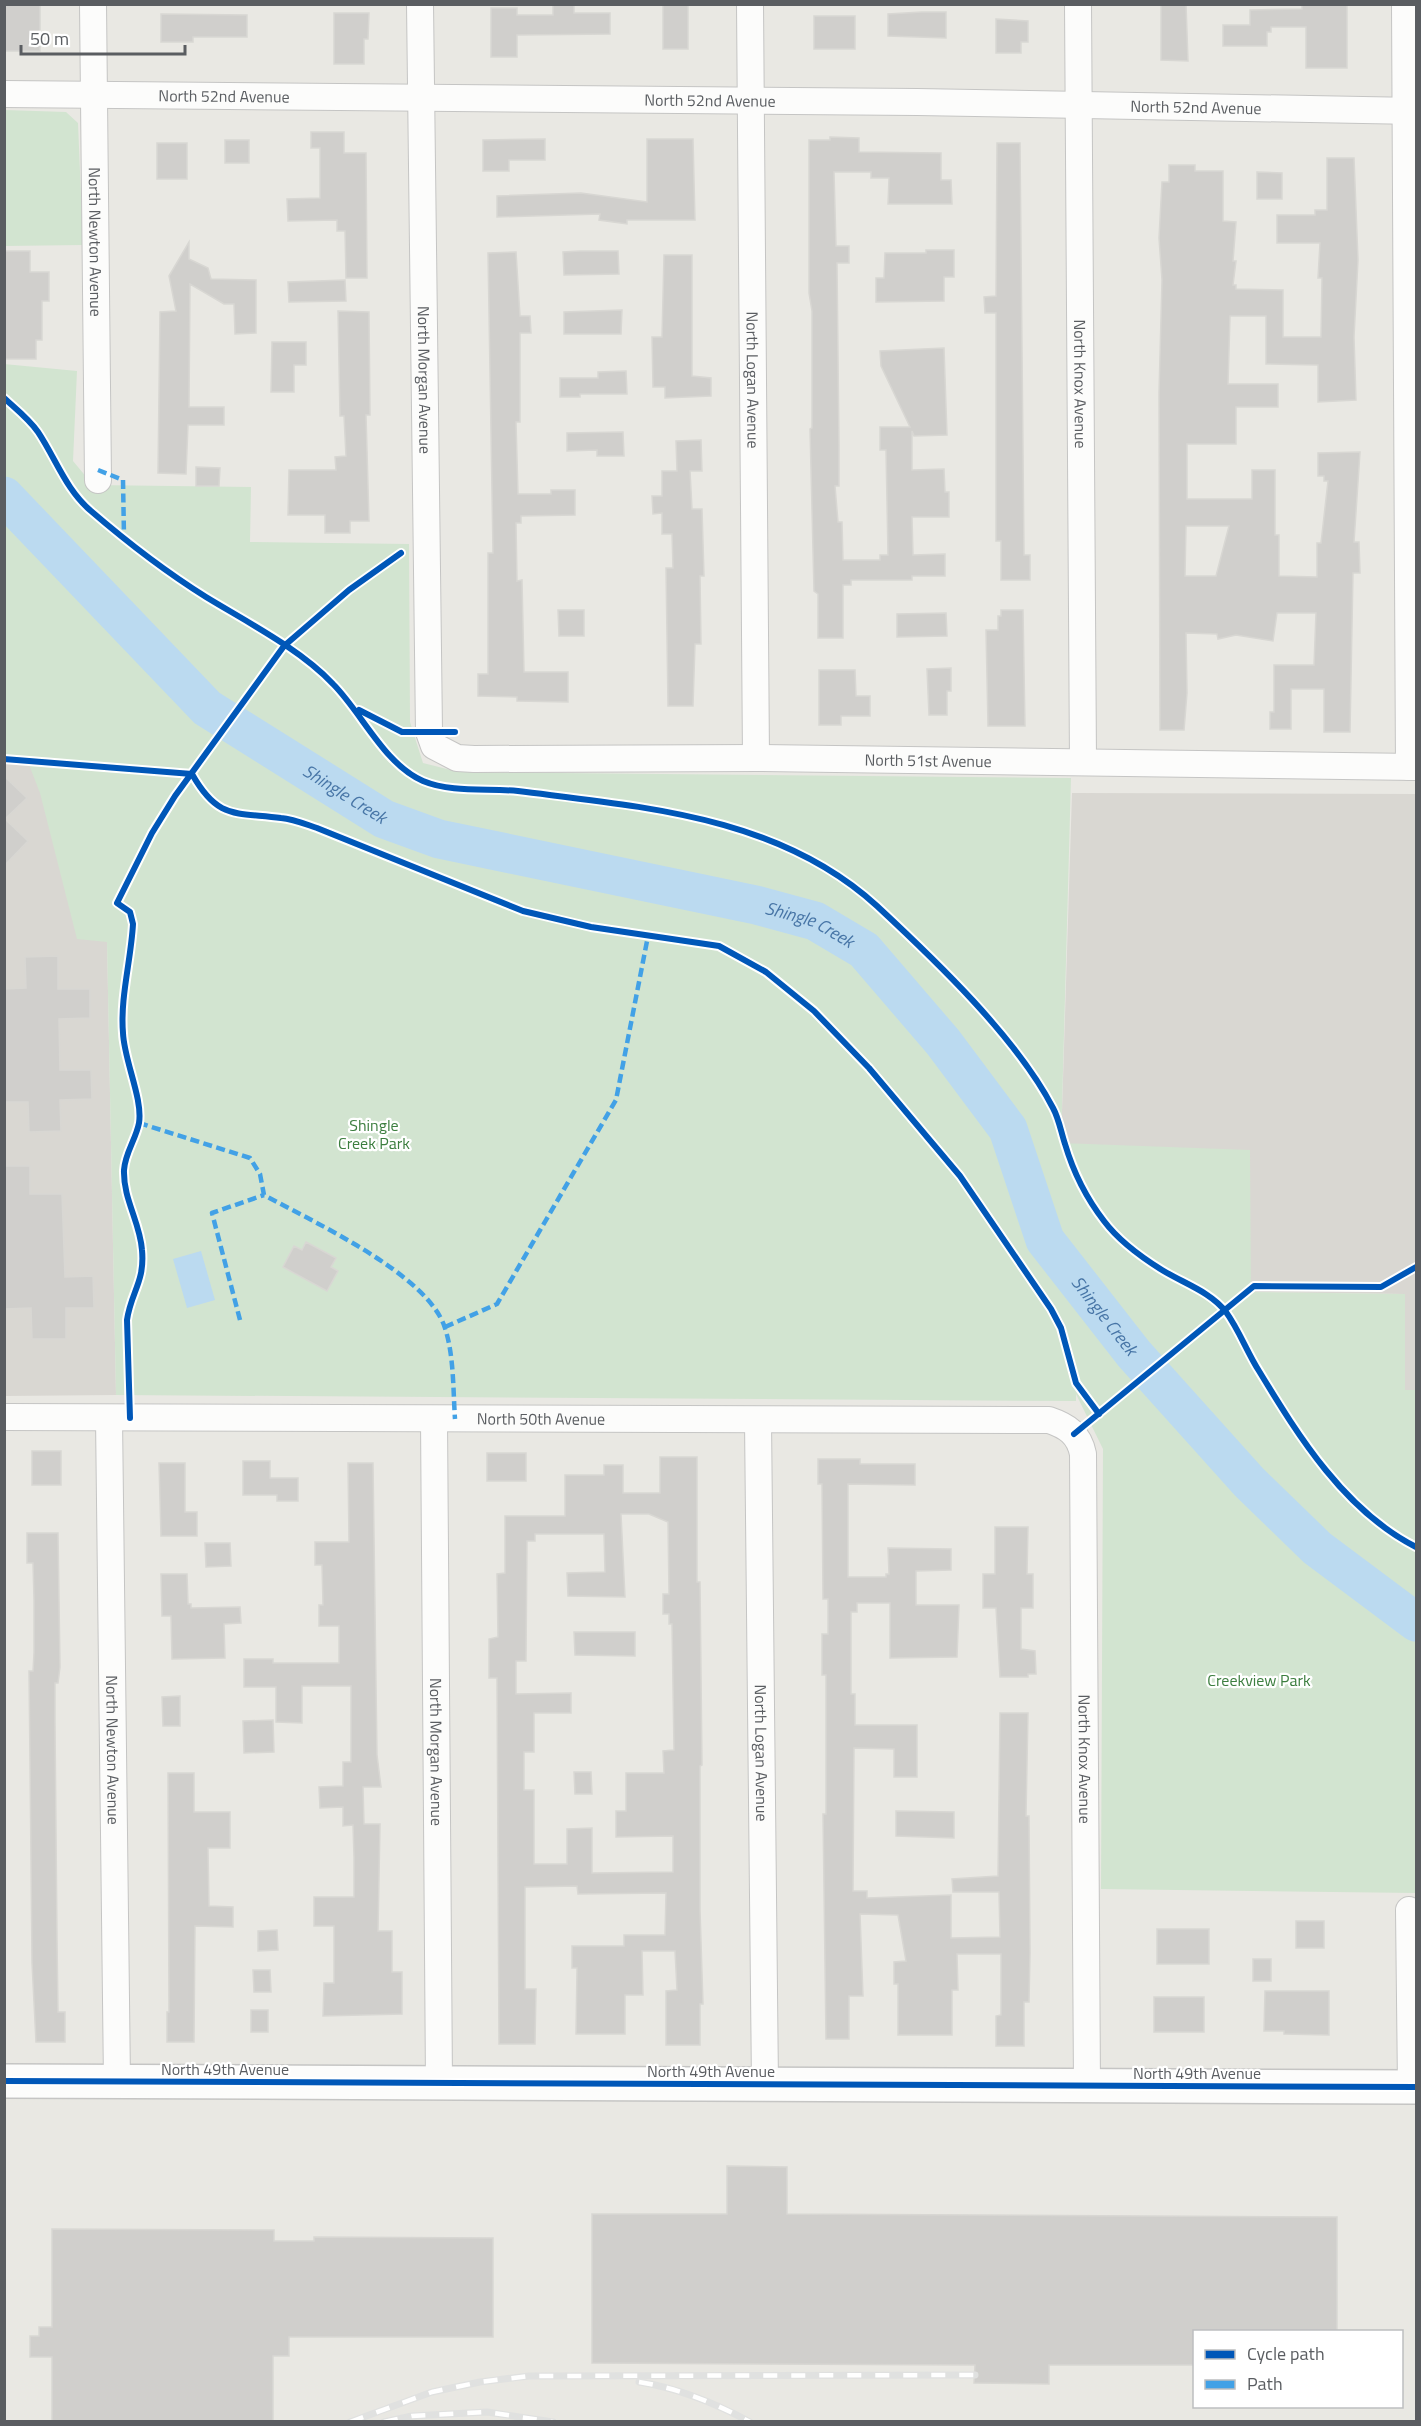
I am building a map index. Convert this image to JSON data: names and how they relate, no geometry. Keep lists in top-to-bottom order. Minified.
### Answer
{"streets":{"street":["North 52nd Avenue","North Newton Avenue","North Morgan Avenue","North Logan Avenue","North Knox Avenue","North 51st Avenue","North 50th Avenue","North 49th Avenue"]},"crossings":[["North 52nd Avenue","North Newton Avenue"],["North 52nd Avenue","North Morgan Avenue"],["North 52nd Avenue","North Logan Avenue"],["North 52nd Avenue","North Knox Avenue"],["North Newton Avenue","North 50th Avenue"],["North Newton Avenue","North 49th Avenue"],["North Morgan Avenue","North 51st Avenue"],["North Morgan Avenue","North 50th Avenue"],["North Morgan Avenue","North 49th Avenue"],["North Logan Avenue","North 51st Avenue"],["North Logan Avenue","North 50th Avenue"],["North Logan Avenue","North 49th Avenue"],["North Knox Avenue","North 51st Avenue"],["North Knox Avenue","North 50th Avenue"],["North Knox Avenue","North 49th Avenue"]],"water":["Shingle Creek"],"parks":["Shingle Creek Park","Creekview Park"],"legend":["Cycle path","Path"],"scale_bar":"50 m"}
